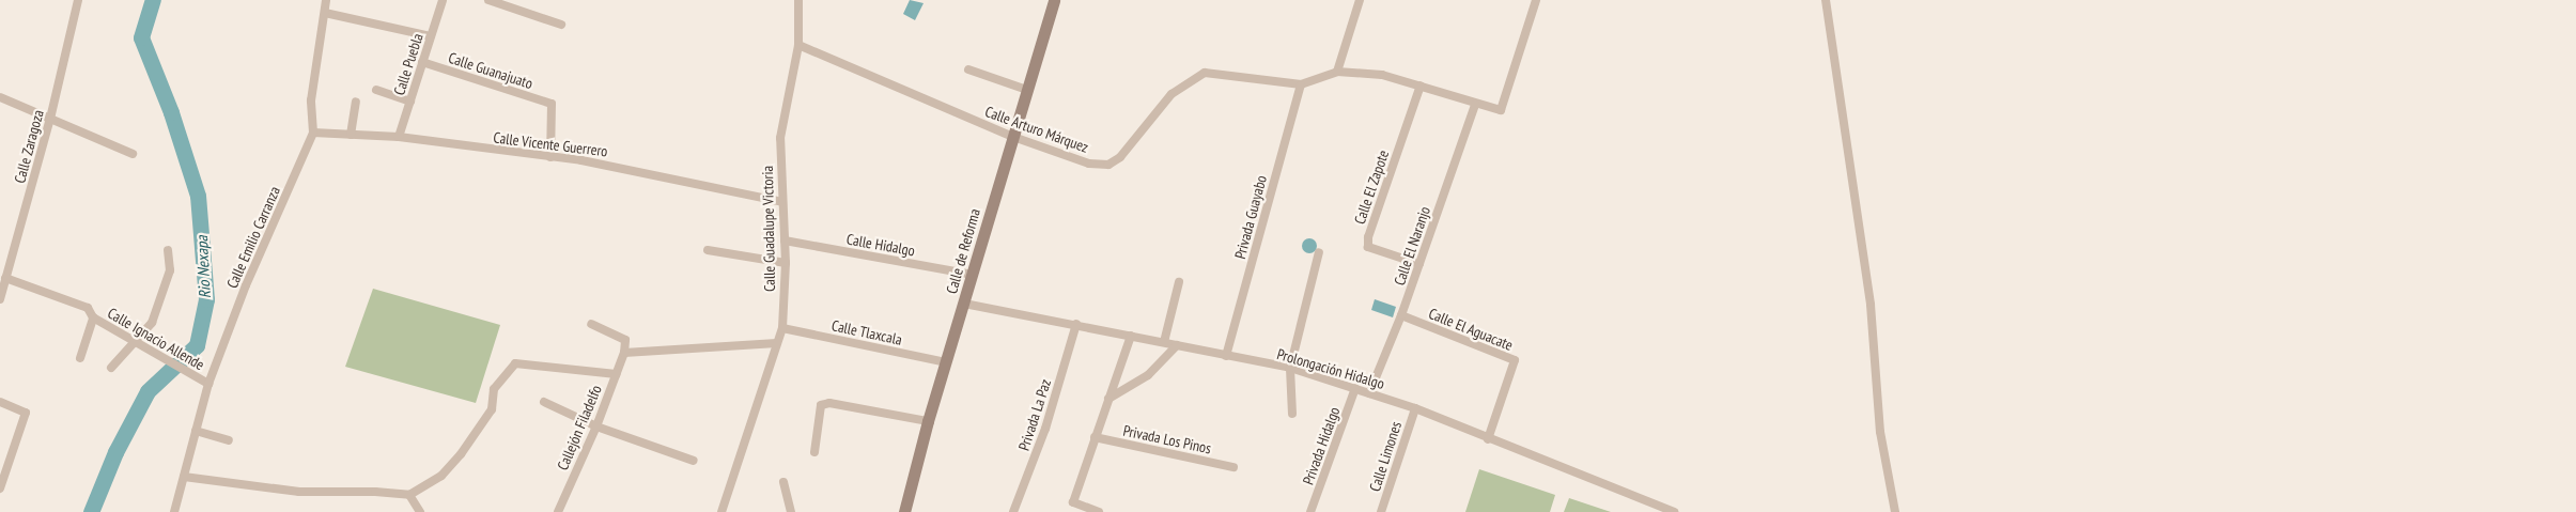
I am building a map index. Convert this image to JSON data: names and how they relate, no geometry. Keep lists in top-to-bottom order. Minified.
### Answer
{"streets":{"main road":["Calle de Reforma"],"street":["Calle Puebla","Calle Guanajuato","Calle Arturo Márquez","Calle Vicente Guerrero","Calle Zaragoza","Calle El Zapote","Privada Guayabo","Calle Guadalupe Victoria","Calle Emilio Carranza","Calle Hidalgo","Calle El Naranjo","Calle El Aguacate","Calle Tlaxcala","Calle Ignacio Allende","Prolongación Hidalgo","Privada La Paz","Callejón Filadelfo","Privada Los Pinos","Privada Hidalgo","Calle Limones"]},"crossings":[["Calle Puebla","Calle Guanajuato"],["Calle Puebla","Calle Vicente Guerrero"],["Calle Guanajuato","Calle Vicente Guerrero"],["Calle Arturo Márquez","Calle El Zapote"],["Calle Arturo Márquez","Privada Guayabo"],["Calle Arturo Márquez","Calle Guadalupe Victoria"],["Calle Arturo Márquez","Calle El Naranjo"],["Calle Arturo Márquez","Calle de Reforma"],["Calle Vicente Guerrero","Calle Guadalupe Victoria"],["Calle Vicente Guerrero","Calle Emilio Carranza"],["Calle Zaragoza","Calle Ignacio Allende"],["Calle El Zapote","Calle El Naranjo"],["Privada Guayabo","Prolongación Hidalgo"],["Calle Guadalupe Victoria","Calle Hidalgo"],["Calle Guadalupe Victoria","Calle Tlaxcala"],["Calle Emilio Carranza","Calle Ignacio Allende"],["Calle Hidalgo","Calle de Reforma"],["Calle El Naranjo","Calle El Aguacate"],["Calle El Naranjo","Prolongación Hidalgo"],["Calle de Reforma","Calle Tlaxcala"],["Calle de Reforma","Prolongación Hidalgo"],["Calle El Aguacate","Prolongación Hidalgo"],["Prolongación Hidalgo","Privada La Paz"],["Prolongación Hidalgo","Privada Hidalgo"],["Prolongación Hidalgo","Calle Limones"]],"water":["Rio Nexapa"]}
